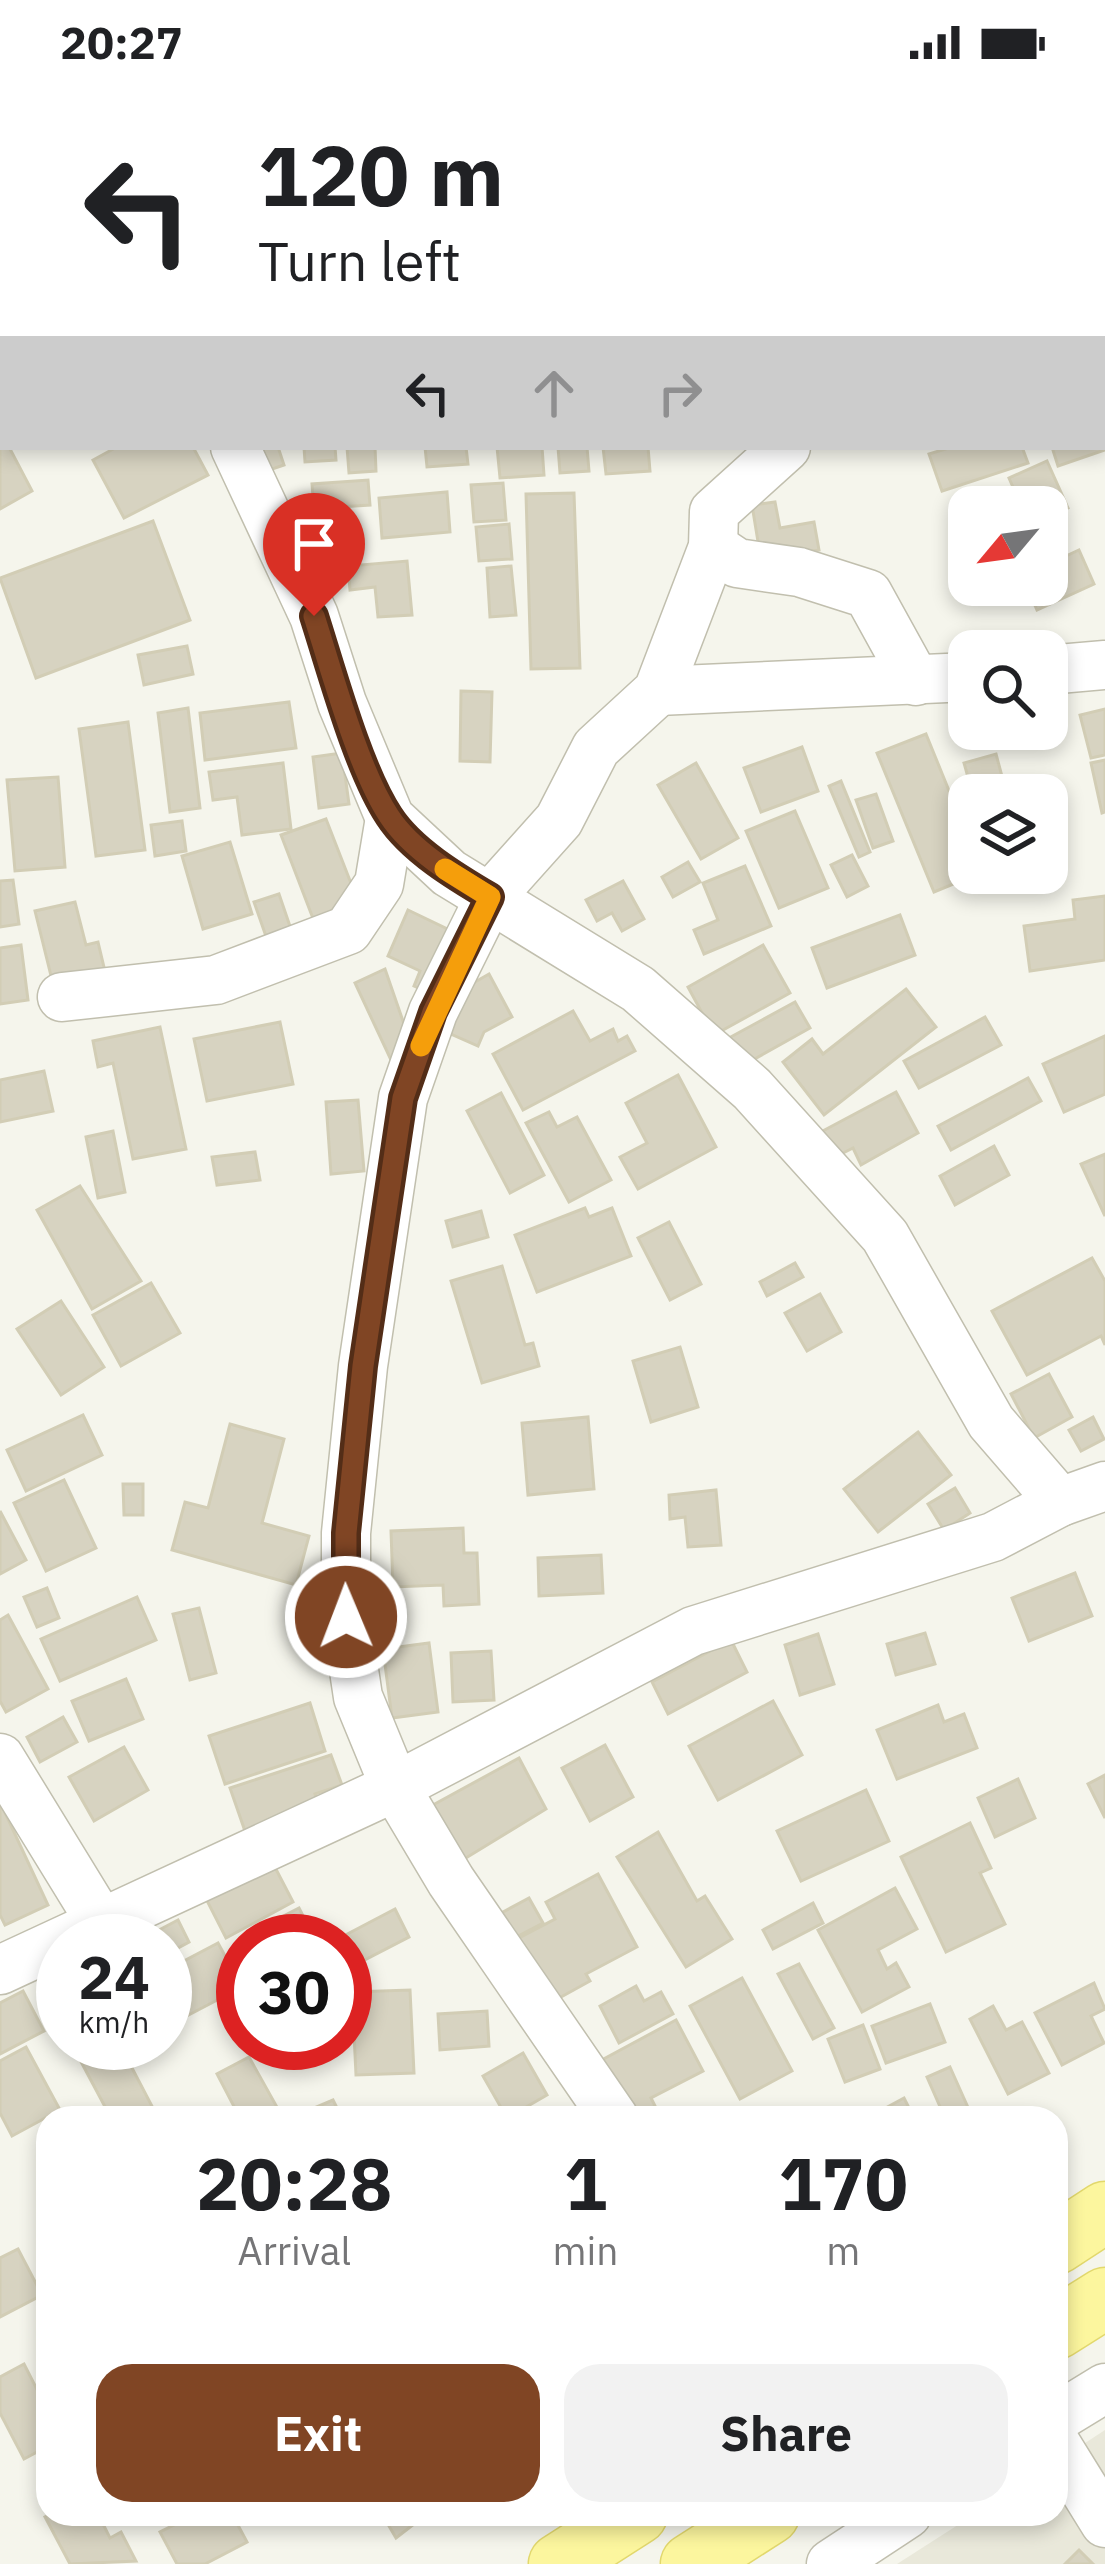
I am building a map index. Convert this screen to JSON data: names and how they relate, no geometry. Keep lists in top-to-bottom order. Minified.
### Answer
{"north":"bottom left","page":{"status":"20:27","turn":["120 m","Turn left"],"speed":"24 km/h","limit":"30","eta":["20:28","Arrival","1","min","170","m"],"buttons":["Exit","Share"]}}
